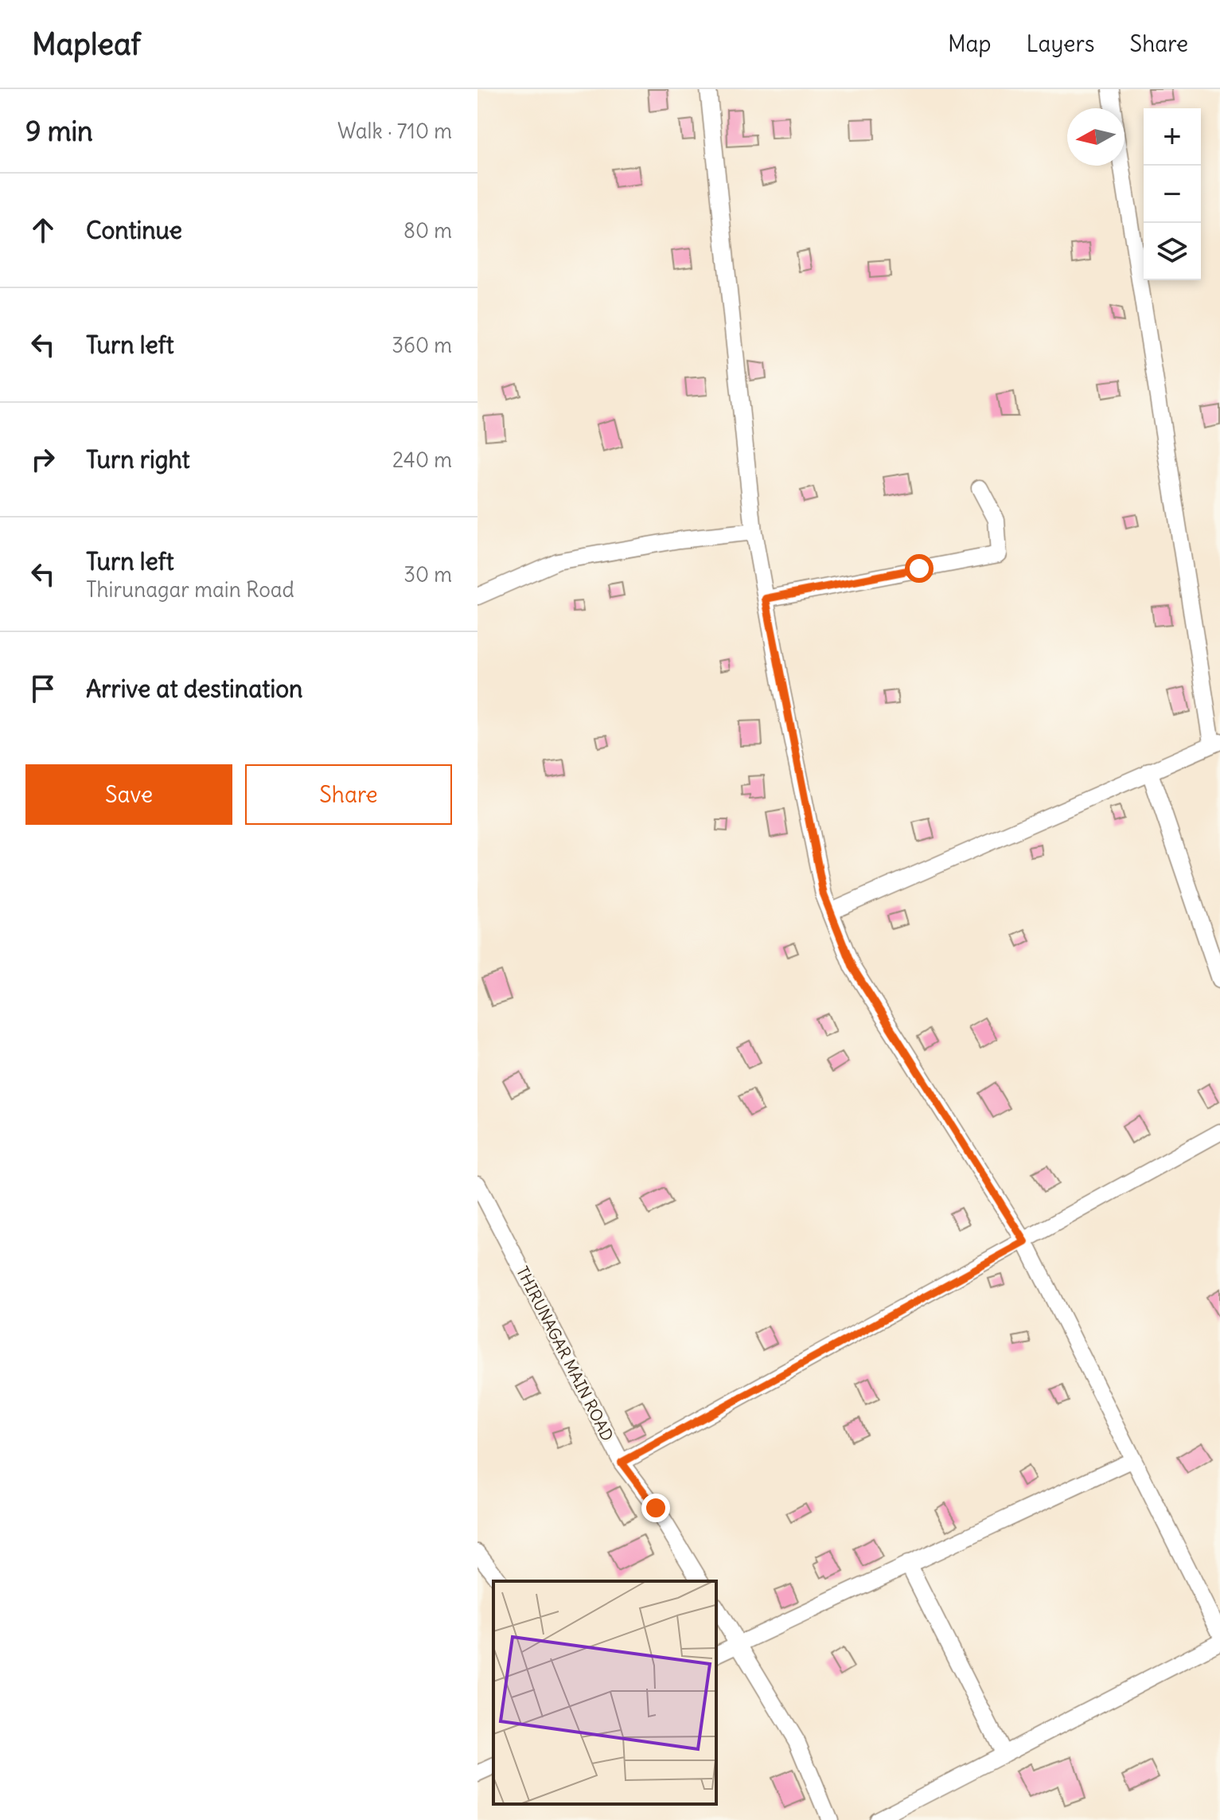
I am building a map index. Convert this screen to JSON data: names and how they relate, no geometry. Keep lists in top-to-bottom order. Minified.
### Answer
{"streets":{"street":["THIRUNAGAR MAIN ROAD"]},"north":"left","page":{"header":"Mapleaf","nav":["Map","Layers","Share"],"heading":["9 min","Walk · 710 m"],"map_buttons":["+","−"],"list":[["Continue","80 m"],["Turn left","360 m"],["Turn right","240 m"],["Turn left","Thirunagar main Road","30 m"],"Arrive at destination"],"buttons":["Save","Share"]}}
